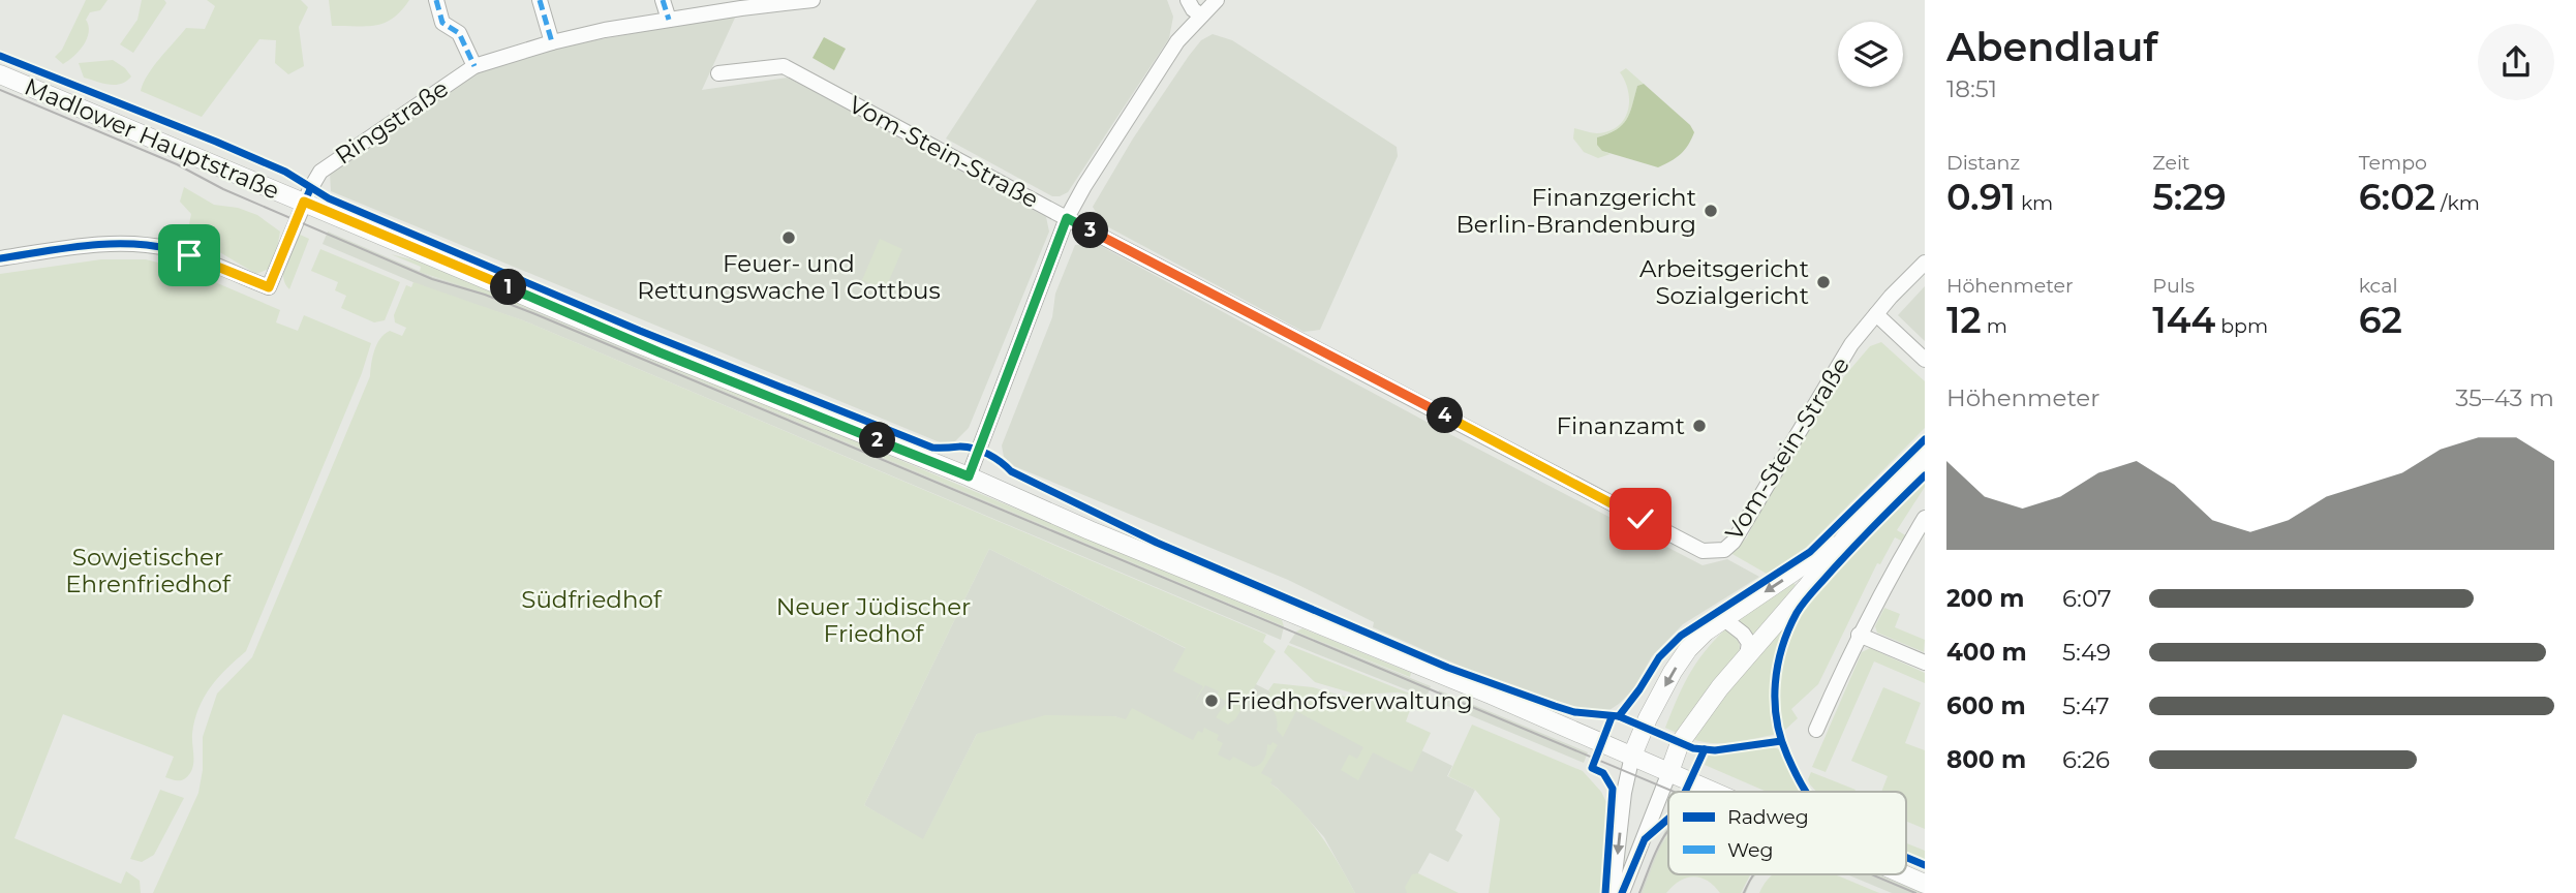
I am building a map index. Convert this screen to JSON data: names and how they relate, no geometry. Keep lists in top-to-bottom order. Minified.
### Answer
{"streets":{"main road":["Madlower Hauptstraße"],"street":["Ringstraße","Vom-Stein-Straße"]},"crossings":[["Ringstraße","Madlower Hauptstraße"]],"parks":["Sowjetischer Ehrenfriedhof","Südfriedhof","Neuer Jüdischer Friedhof"],"places":["Finanzgericht Berlin-Brandenburg","Feuer- und Rettungswache 1 Cottbus","Arbeitsgericht Sozialgericht","Finanzamt","Friedhofsverwaltung"],"legend":["Radweg","Weg"],"page":{"heading":["Abendlauf","18:51"],"stats":[["Distanz","0.91 km"],["Zeit","5:29"],["Tempo","6:02 /km"],["Höhenmeter","12 m"],["Puls","144 bpm"],["kcal","62"]],"pins":["3","1","4","2"],"chart":["Höhenmeter","35–43 m"],"list":[{"name":"200 m","note":"6:07"},{"name":"400 m","note":"5:49"},{"name":"600 m","note":"5:47"},{"name":"800 m","note":"6:26"}]}}
